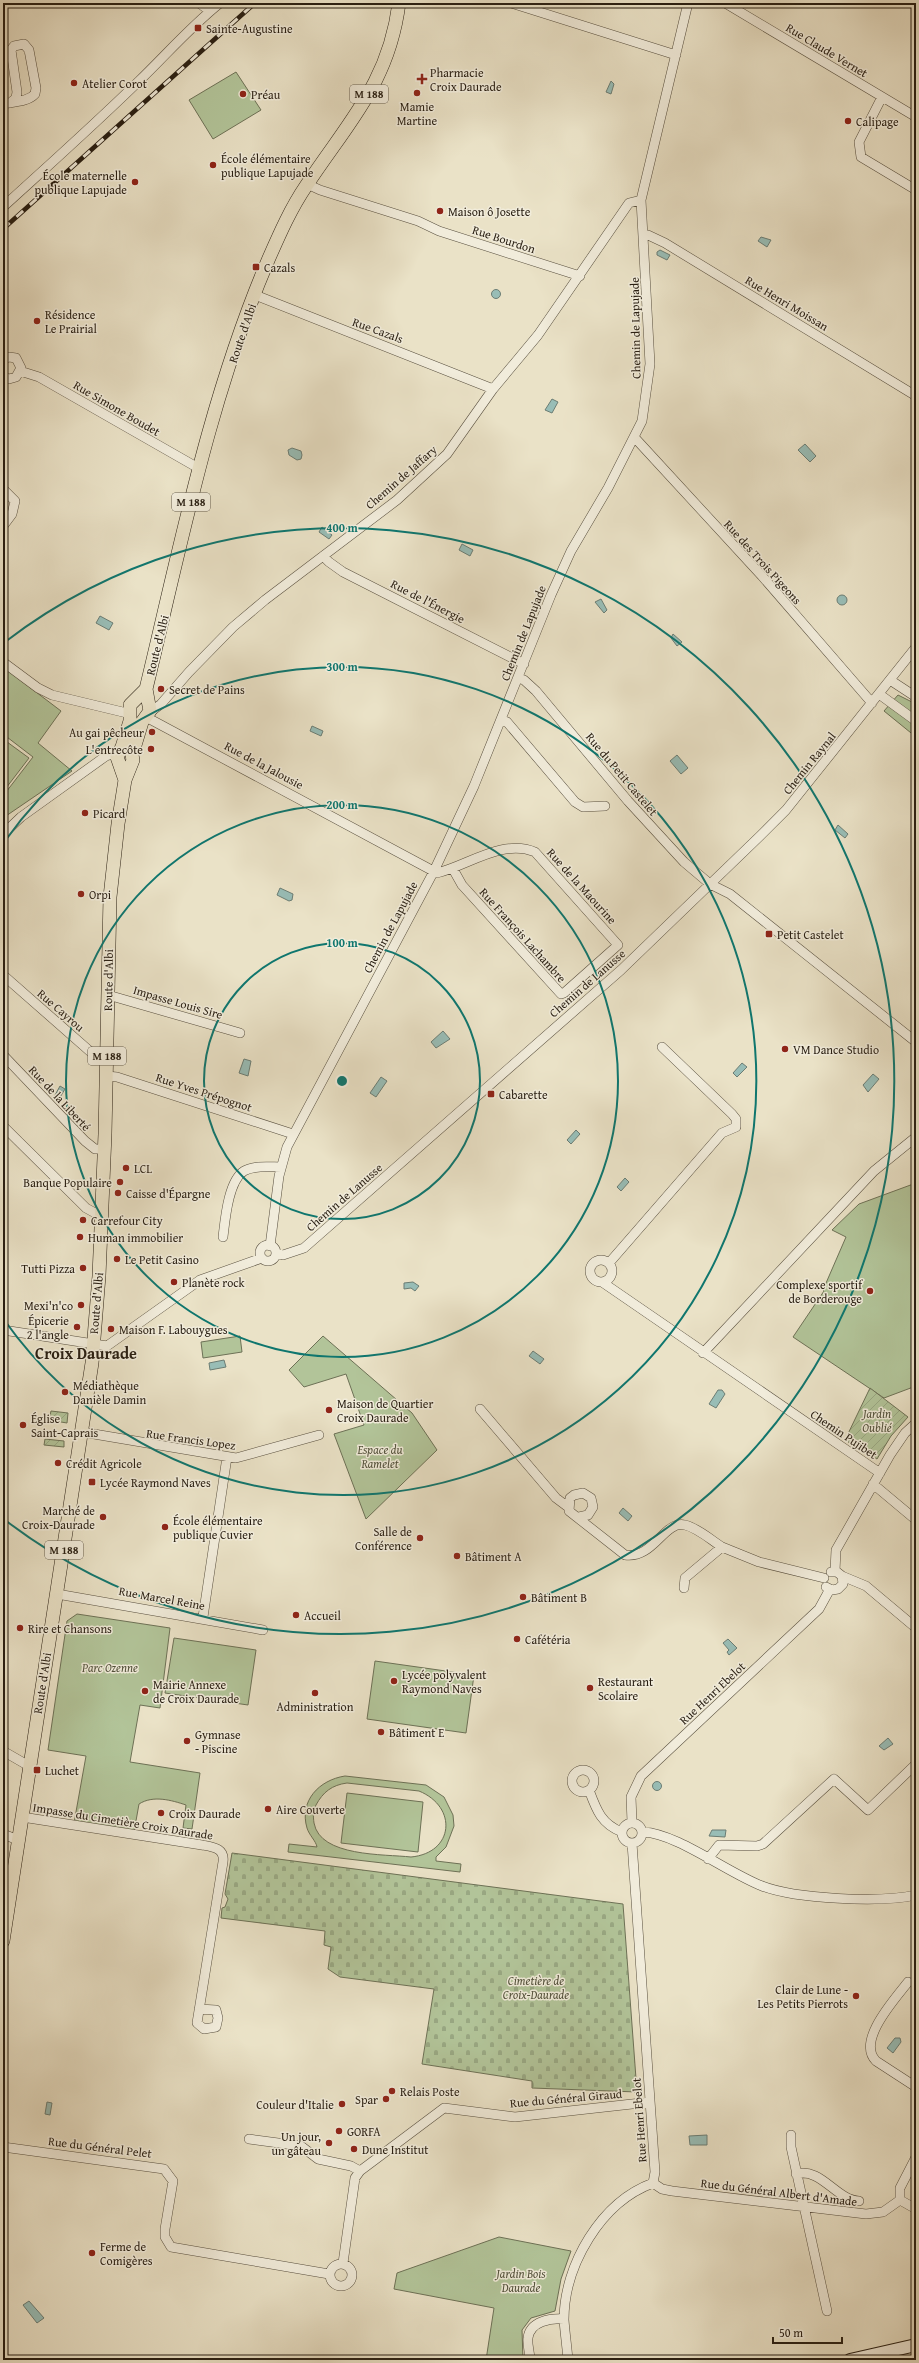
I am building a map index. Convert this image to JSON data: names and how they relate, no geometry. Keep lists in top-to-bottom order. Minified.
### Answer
{"streets":{"main road":["M 188","Route d'Albi"],"street":["Rue Claude Vernet","Rue Bourdon","Rue Henri Moissan","Chemin de Lapujade","Rue Cazals","Rue Simone Boudet","Chemin de Jaffary","Rue des Trois Pigeons","Rue de l'Énergie","Chemin Raynal","Rue de la Jalousie","Rue du Petit Castelet","Rue de la Maourine","Rue François Lachambre","Chemin de Lanusse","Impasse Louis Sire","Rue Cayrou","Rue Yves Prépognot","Rue de la Liberté","Chemin Pujibet","Rue Francis Lopez","Rue Marcel Reine","Rue Henri Ebelot","Impasse du Cimetière Croix Daurade","Rue du Général Giraud","Rue du Général Pelet","Rue du Général Albert d'Amade"]},"crossings":[["Rue Bourdon","Route d'Albi"],["Rue Bourdon","Chemin de Jaffary"],["Rue Henri Moissan","Chemin de Lapujade"],["Chemin de Lapujade","Chemin de Jaffary"],["Chemin de Lapujade","Rue des Trois Pigeons"],["Chemin de Lapujade","Rue de l'Énergie"],["Chemin de Lapujade","Rue de la Jalousie"],["Chemin de Lapujade","Rue du Petit Castelet"],["Chemin de Lapujade","Rue de la Maourine"],["Chemin de Lapujade","Chemin de Lanusse"],["Chemin de Lapujade","Rue Yves Prépognot"],["Rue Cazals","Route d'Albi"],["Rue Cazals","Chemin de Jaffary"],["Route d'Albi","Rue Simone Boudet"],["Route d'Albi","Chemin de Jaffary"],["Route d'Albi","Rue de la Jalousie"],["Route d'Albi","Impasse Louis Sire"],["Route d'Albi","Rue Cayrou"],["Route d'Albi","Rue Yves Prépognot"],["Route d'Albi","Rue de la Liberté"],["Route d'Albi","Rue Francis Lopez"],["Route d'Albi","Rue Marcel Reine"],["Route d'Albi","Impasse du Cimetière Croix Daurade"],["Chemin de Jaffary","Rue de l'Énergie"],["Chemin de Jaffary","Rue de la Jalousie"],["Rue des Trois Pigeons","Chemin Raynal"],["Chemin Raynal","Rue du Petit Castelet"],["Chemin Raynal","Chemin de Lanusse"],["Rue de la Jalousie","Rue de la Maourine"],["Rue du Petit Castelet","Chemin de Lanusse"],["Rue de la Maourine","Rue François Lachambre"],["Chemin Pujibet","Rue Henri Ebelot"],["Rue Henri Ebelot","Rue du Général Giraud"],["Rue Henri Ebelot","Rue du Général Albert d'Amade"]],"districts":["Croix Daurade"],"parks":["Jardin Oublié","Espace du Ramelet","Parc Ozenne","Cimetière de Croix-Daurade","Jardin Bois Daurade"],"places":{"transit":["Sainte-Augustine","Cazals","Petit Castelet","Cabarette","Lycée Raymond Naves","Luchet"],"health":["Pharmacie Croix Daurade"],"other":["Atelier Corot","Mamie Martine","Préau","Calipage","École élémentaire publique Lapujade","École maternelle publique Lapujade","Maison ô Josette","Résidence Le Prairial","Secret de Pains","Au gai pêcheur","L'entrecôte","Picard","Orpi","VM Dance Studio","LCL","Banque Populaire","Caisse d'Épargne","Carrefour City","Human immobilier","Le Petit Casino","Tutti Pizza","Planète rock","Complexe sportif de Borderouge","Mexi'n'co","Épicerie 2 l'angle","Maison F. Labouygues","Médiathèque Danièle Damin","Maison de Quartier Croix Daurade","Église Saint-Caprais","Crédit Agricole","Marché de Croix-Daurade","École élémentaire publique Cuvier","Salle de Conférence","Bâtiment A","Bâtiment B","Accueil","Rire et Chansons","Cafétéria","Lycée polyvalent Raymond Naves","Restaurant Scolaire","Mairie Annexe de Croix Daurade","Administration","Bâtiment E","Gymnase - Piscine","Aire Couverte","Croix Daurade","Clair de Lune - Les Petits Pierrots","Relais Poste","Spar","Couleur d'Italie","GORFA","Un jour, un gâteau","Dune Institut","Ferme de Comigères"]},"scale_bar":"50 m","rings":["400 m","300 m","200 m","100 m"]}
